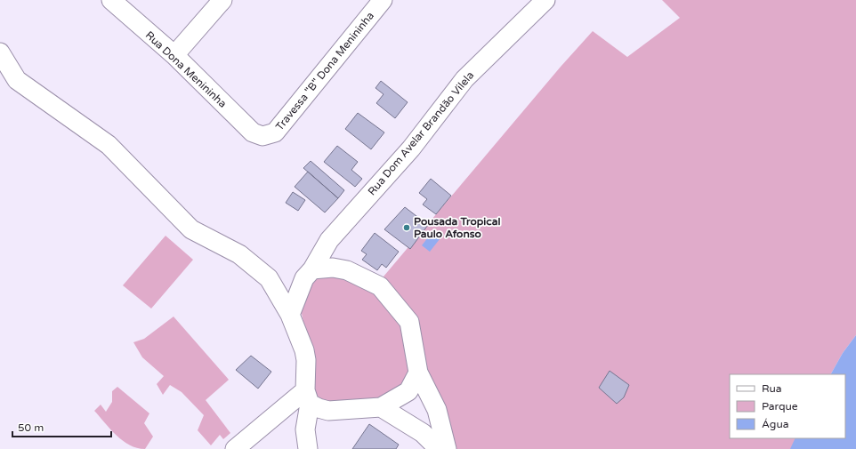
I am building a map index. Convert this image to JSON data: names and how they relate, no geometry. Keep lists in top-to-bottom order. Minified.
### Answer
{"streets":{"street":["Rua Dona Menininha","Travessa \"B\" Dona Menininha","Rua Dom Avelar Brandão Vilela"]},"crossings":[["Rua Dona Menininha","Travessa \"B\" Dona Menininha"]],"places":["Pousada Tropical Paulo Afonso"],"legend":["Rua","Parque","Água"],"scale_bar":"50 m"}
